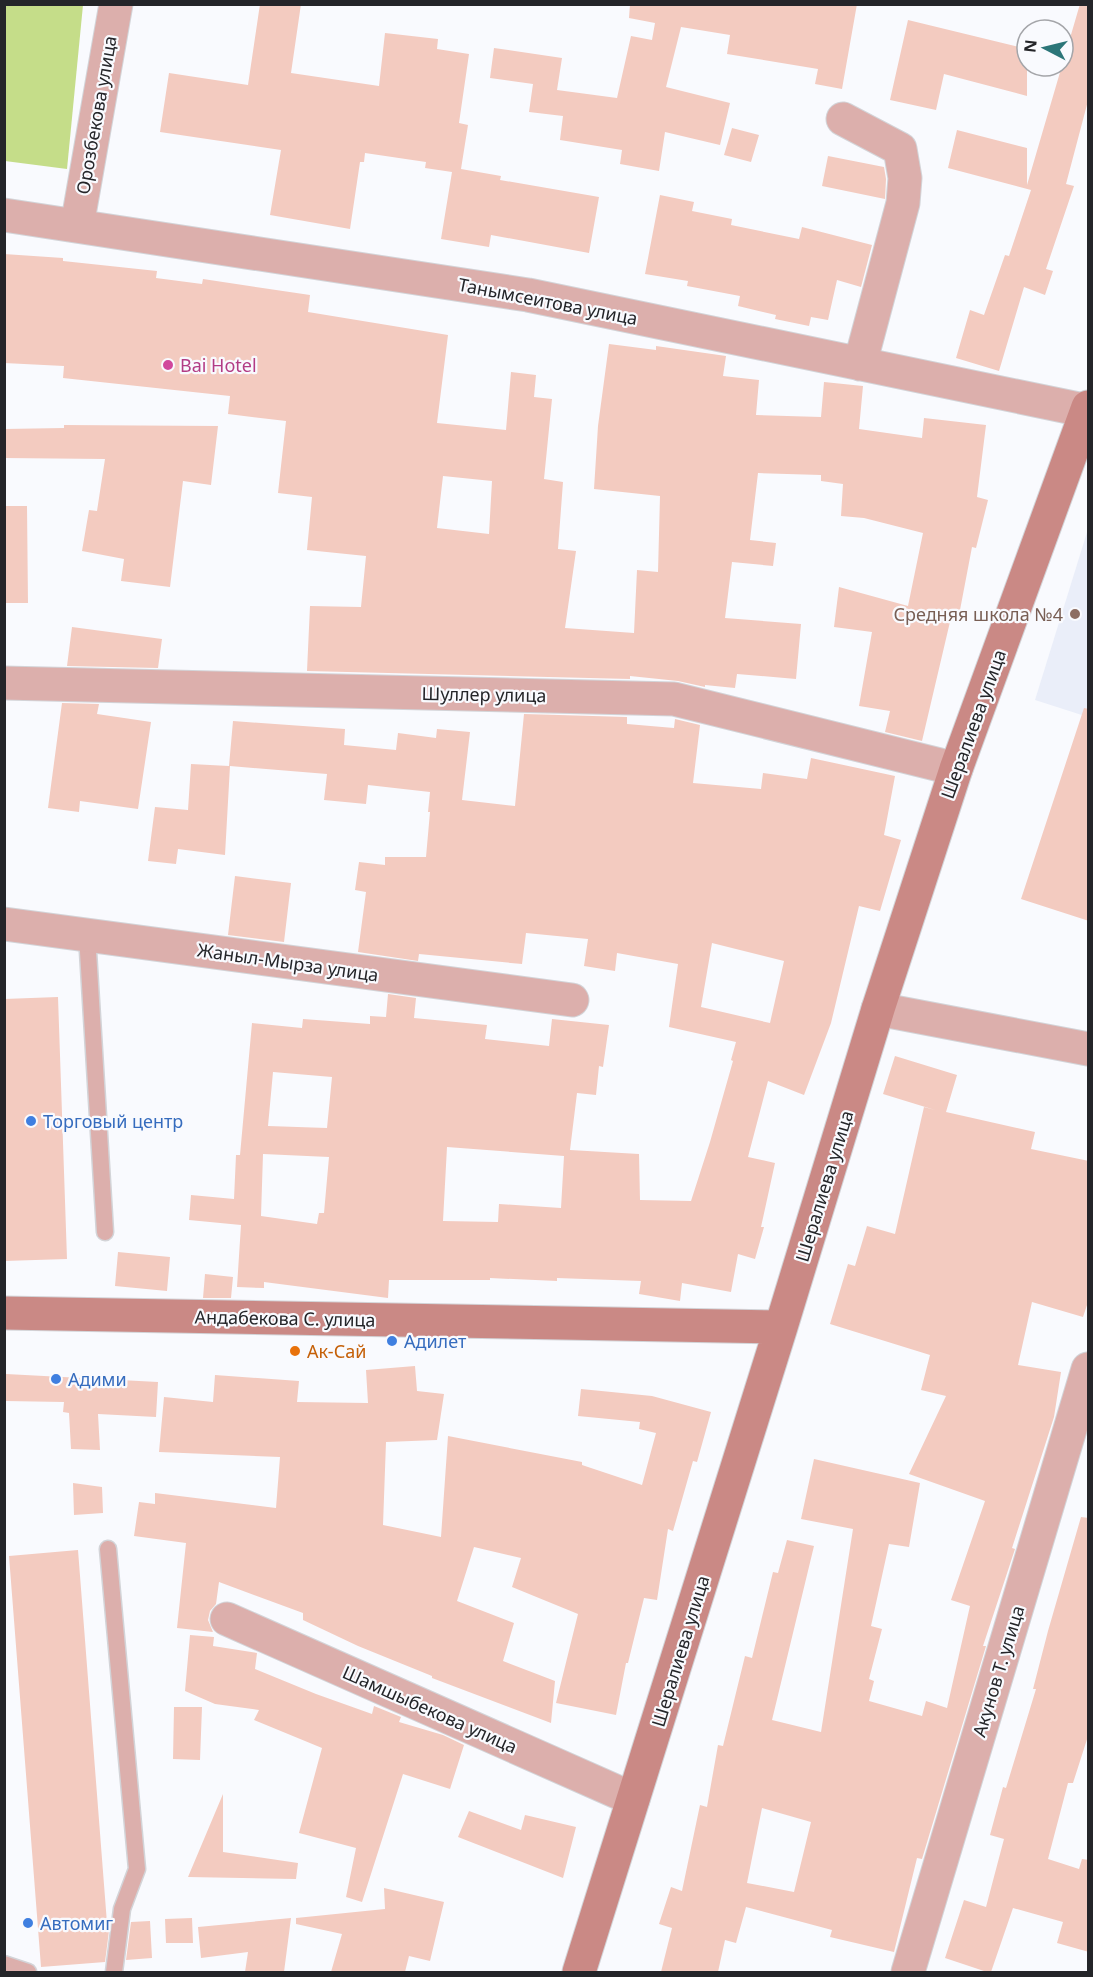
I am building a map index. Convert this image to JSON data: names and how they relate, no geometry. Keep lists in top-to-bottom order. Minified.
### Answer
{"streets":{"street":["Орозбекова улица","Танымсеитова улица","Шуллер улица","Шералиева улица","Жаныл-Мырза улица","Андабекова С. улица","Акунов Т. улица","Шамшыбекова улица"]},"crossings":[["Орозбекова улица","Танымсеитова улица"],["Танымсеитова улица","Шералиева улица"],["Шуллер улица","Шералиева улица"],["Шералиева улица","Андабекова С. улица"],["Шералиева улица","Шамшыбекова улица"]],"places":["Bai Hotel","Средняя школа №4","Торговый центр","Адилет","Ак-Сай","Адими","Автомиг"],"north":"left"}
